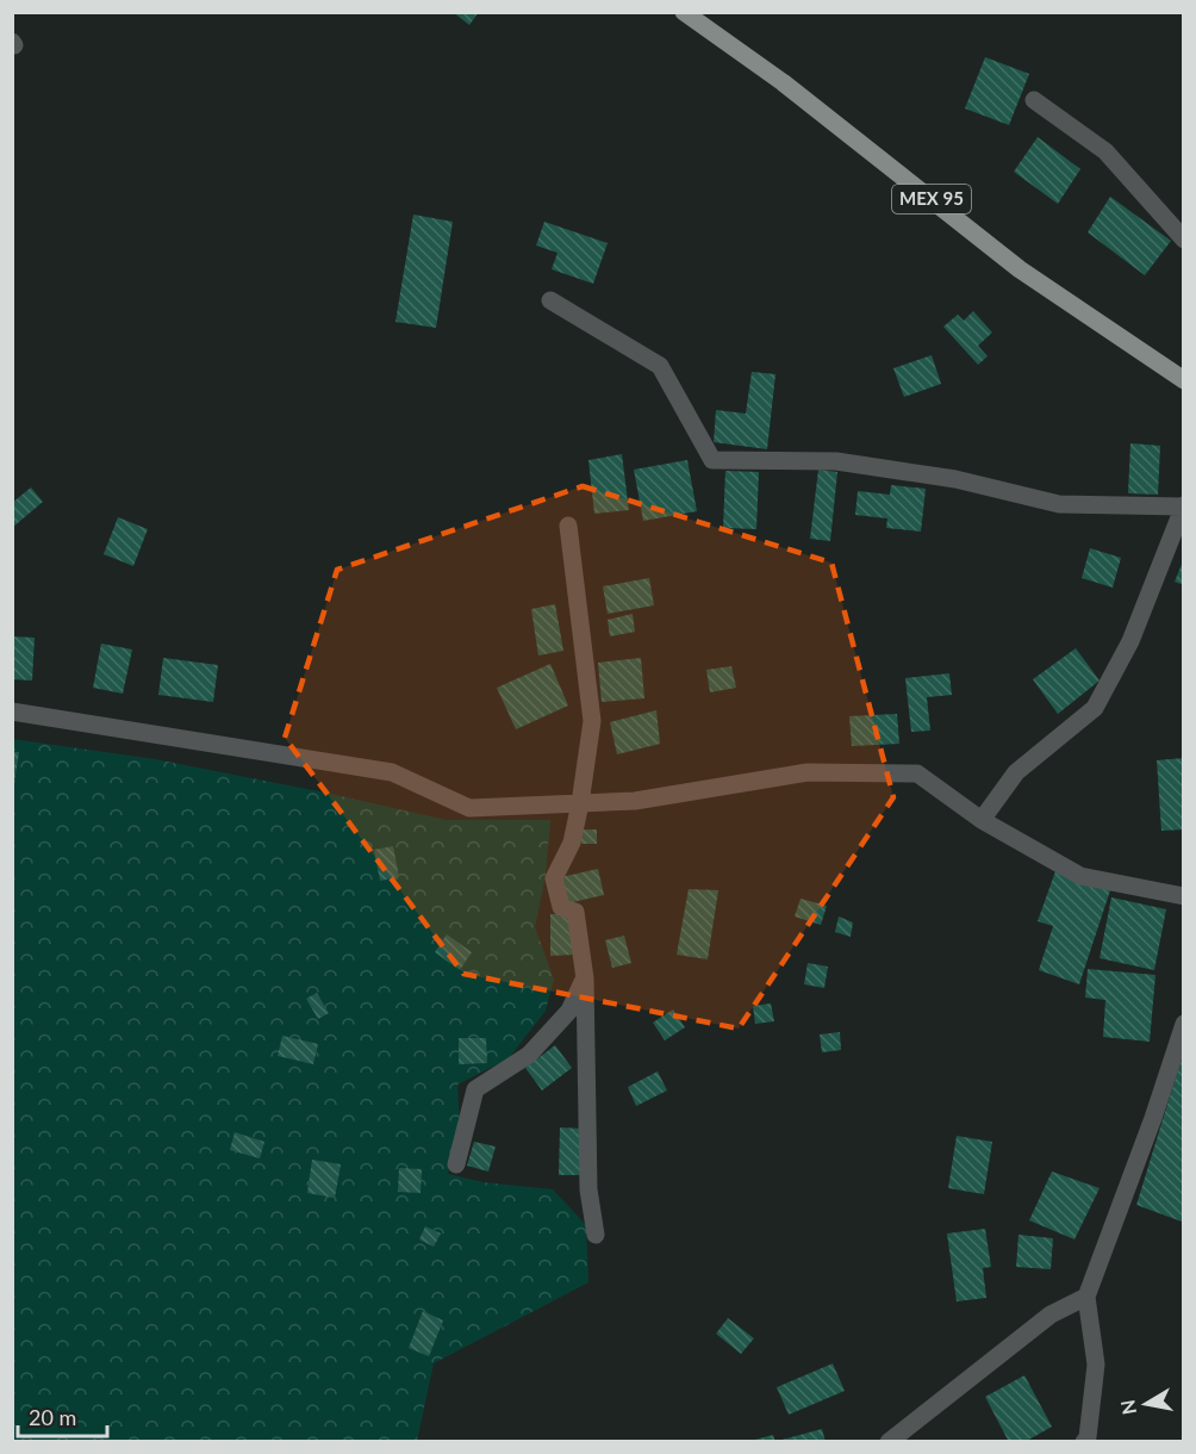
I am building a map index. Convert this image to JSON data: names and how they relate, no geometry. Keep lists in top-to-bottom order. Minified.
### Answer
{"streets":{"main road":["MEX 95"]},"scale_bar":"20 m","north":"left"}
